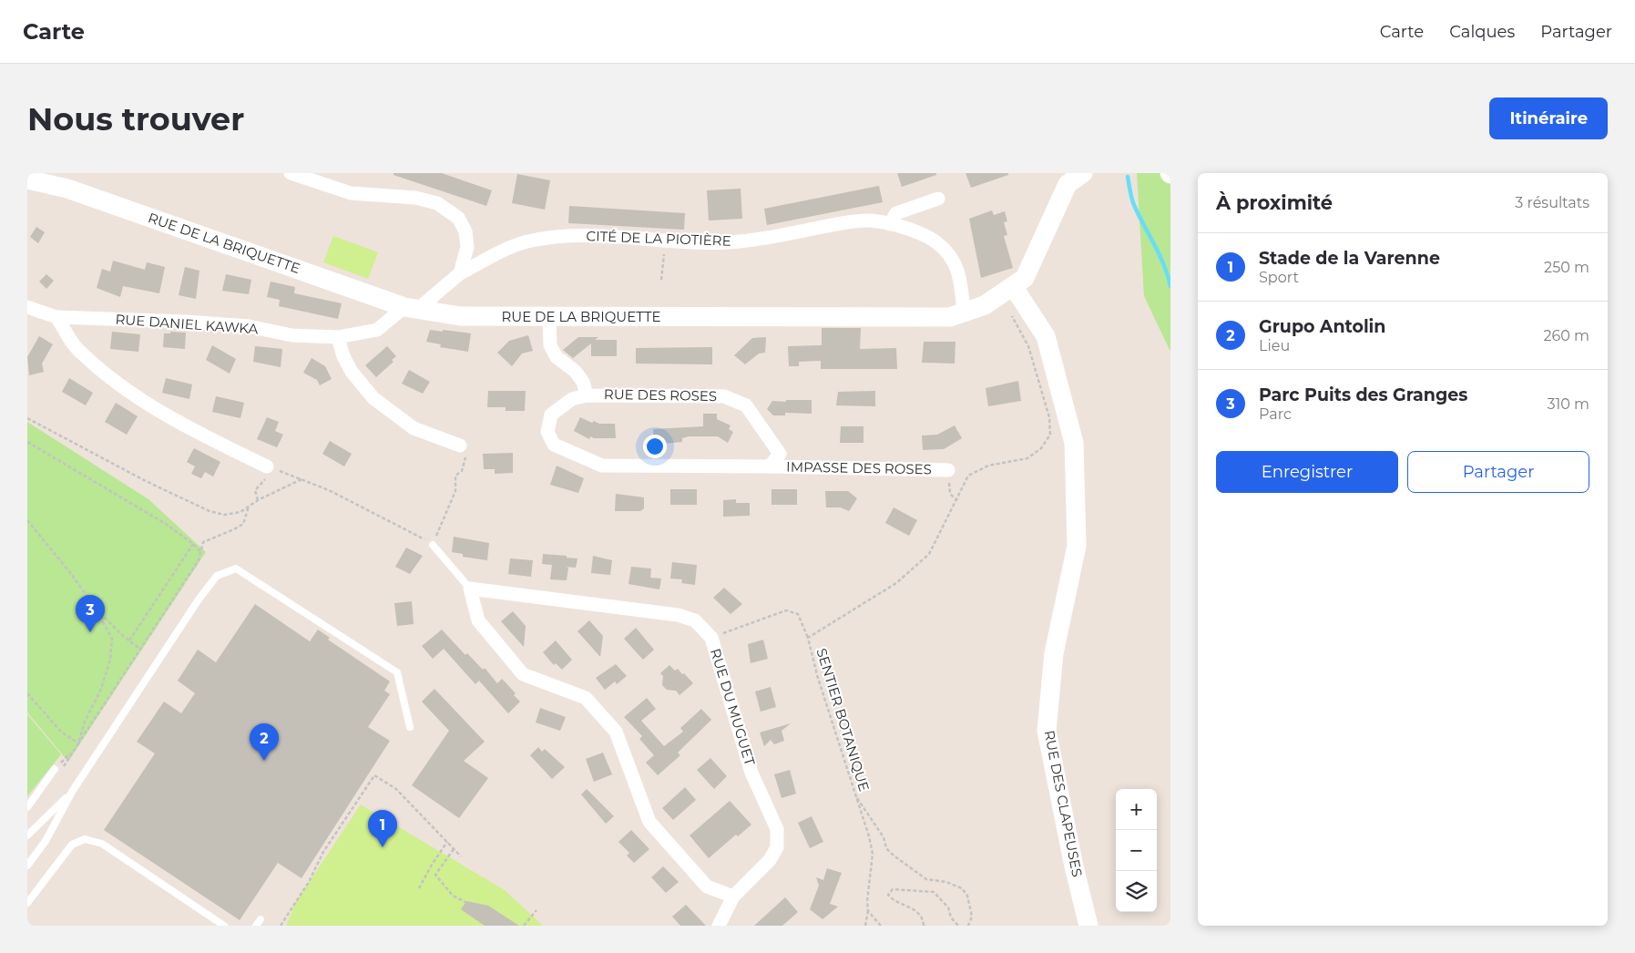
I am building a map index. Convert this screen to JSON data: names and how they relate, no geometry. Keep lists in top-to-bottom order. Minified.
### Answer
{"streets":{"main road":["RUE DE LA BRIQUETTE","RUE DES CLAPEUSES"],"street":["CITÉ DE LA PIOTIÈRE","RUE DANIEL KAWKA","RUE DES ROSES","IMPASSE DES ROSES","RUE DU MUGUET"],"path":["SENTIER BOTANIQUE"]},"crossings":[["CITÉ DE LA PIOTIÈRE","RUE DE LA BRIQUETTE"],["CITÉ DE LA PIOTIÈRE","RUE DANIEL KAWKA"],["RUE DE LA BRIQUETTE","RUE DANIEL KAWKA"],["RUE DE LA BRIQUETTE","RUE DES ROSES"],["RUE DE LA BRIQUETTE","SENTIER BOTANIQUE"],["RUE DE LA BRIQUETTE","RUE DES CLAPEUSES"],["RUE DES ROSES","IMPASSE DES ROSES"],["SENTIER BOTANIQUE","RUE DES CLAPEUSES"]],"page":{"header":"Carte","nav":["Carte","Calques","Partager"],"buttons":["Itinéraire",["Enregistrer","Partager"]],"title":"Nous trouver","heading":["À proximité","3 résultats"],"list":[{"mark":"1","name":"Stade de la Varenne","note":"Sport","value":"250 m"},{"mark":"2","name":"Grupo Antolin","note":"Lieu","value":"260 m"},{"mark":"3","name":"Parc Puits des Granges","note":"Parc","value":"310 m"}],"pins":["3","2","1"],"map_buttons":["+","−"]}}
